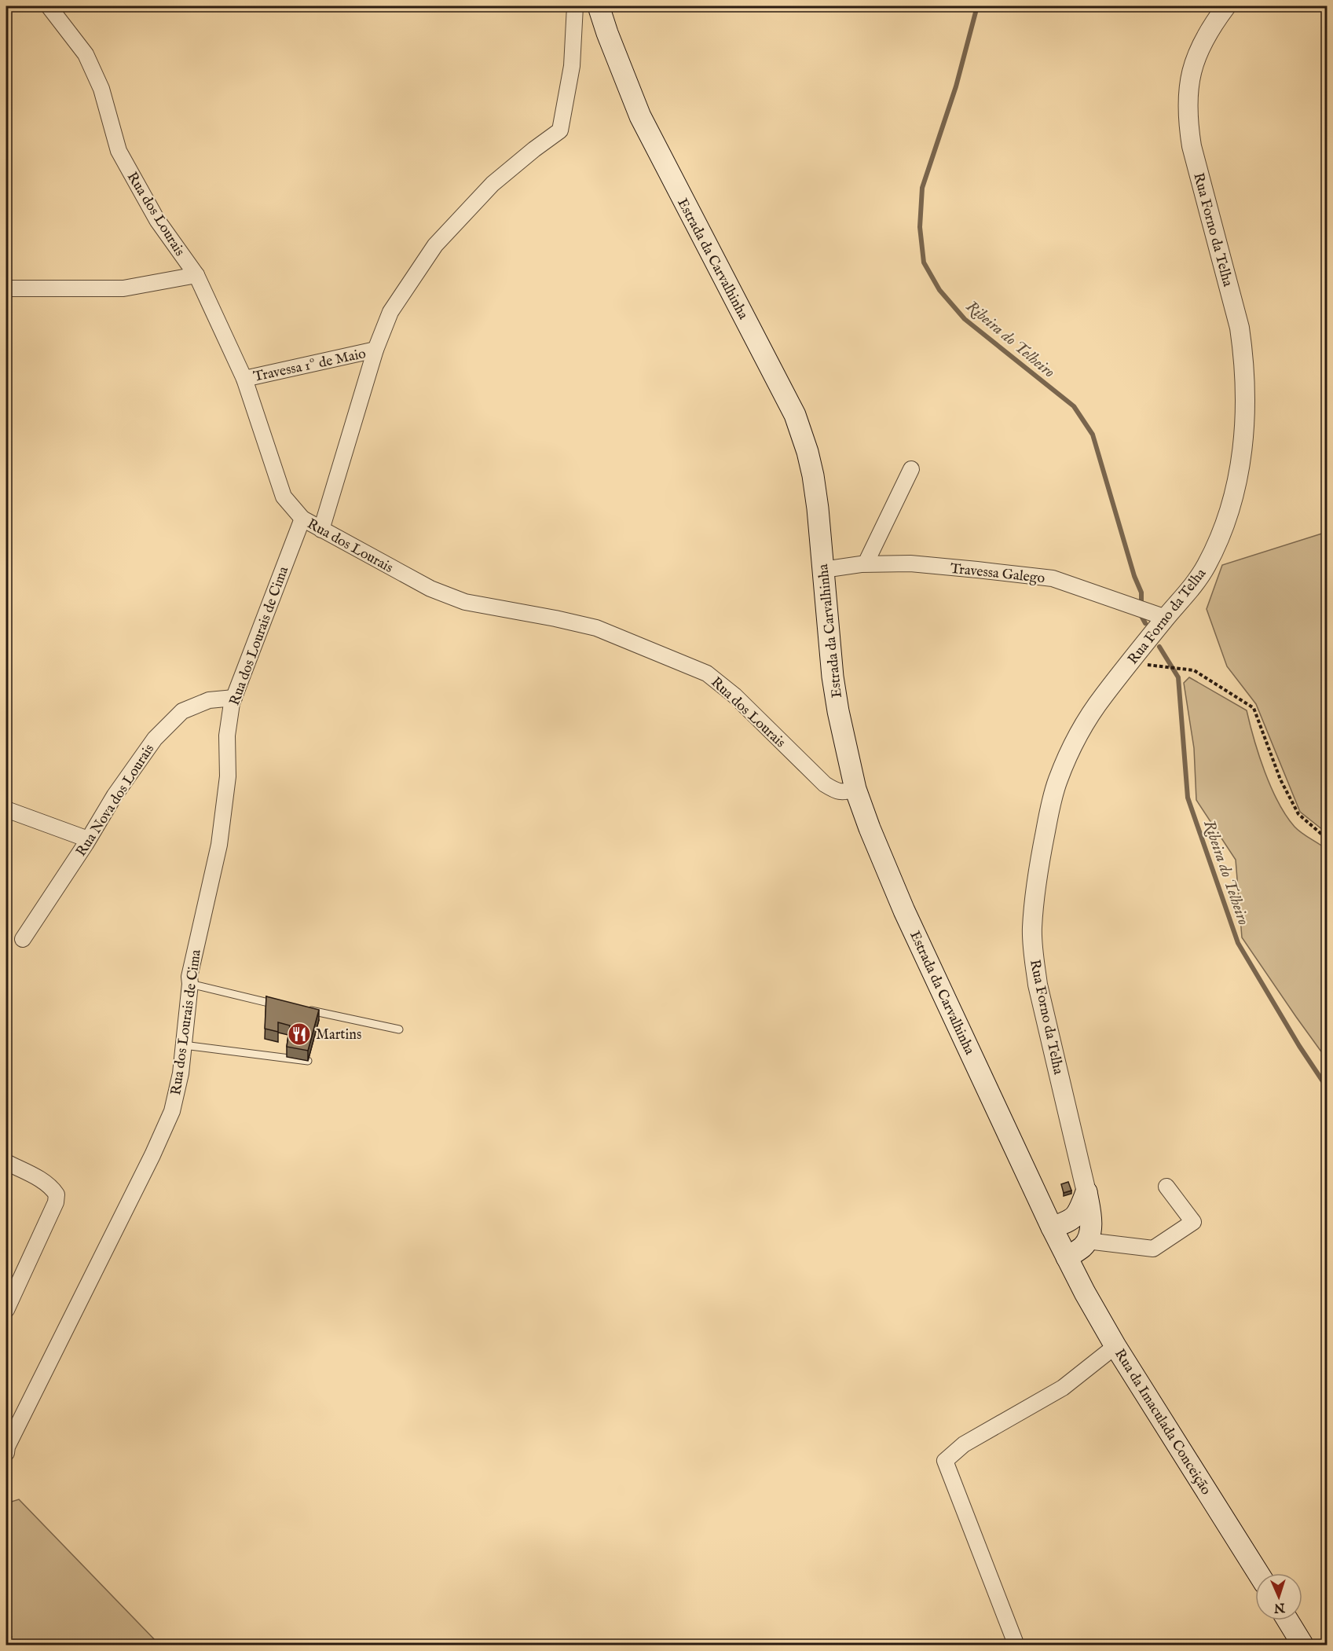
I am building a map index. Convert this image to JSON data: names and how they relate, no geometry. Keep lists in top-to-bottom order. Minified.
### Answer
{"streets":{"main road":["Rua Forno da Telha","Estrada da Carvalhinha","Rua da Imaculada Conceição"],"street":["Rua dos Lourais","Travessa 1º de Maio","Travessa Galego","Rua dos Lourais de Cima","Rua Nova dos Lourais"]},"crossings":[["Rua dos Lourais","Estrada da Carvalhinha"],["Rua dos Lourais","Travessa 1º de Maio"],["Rua dos Lourais","Rua dos Lourais de Cima"],["Rua Forno da Telha","Travessa Galego"],["Estrada da Carvalhinha","Travessa Galego"],["Estrada da Carvalhinha","Rua da Imaculada Conceição"],["Rua dos Lourais de Cima","Rua Nova dos Lourais"]],"water":["Ribeira do Telheiro"],"places":{"restaurant":["Martins"]},"north":"bottom"}
